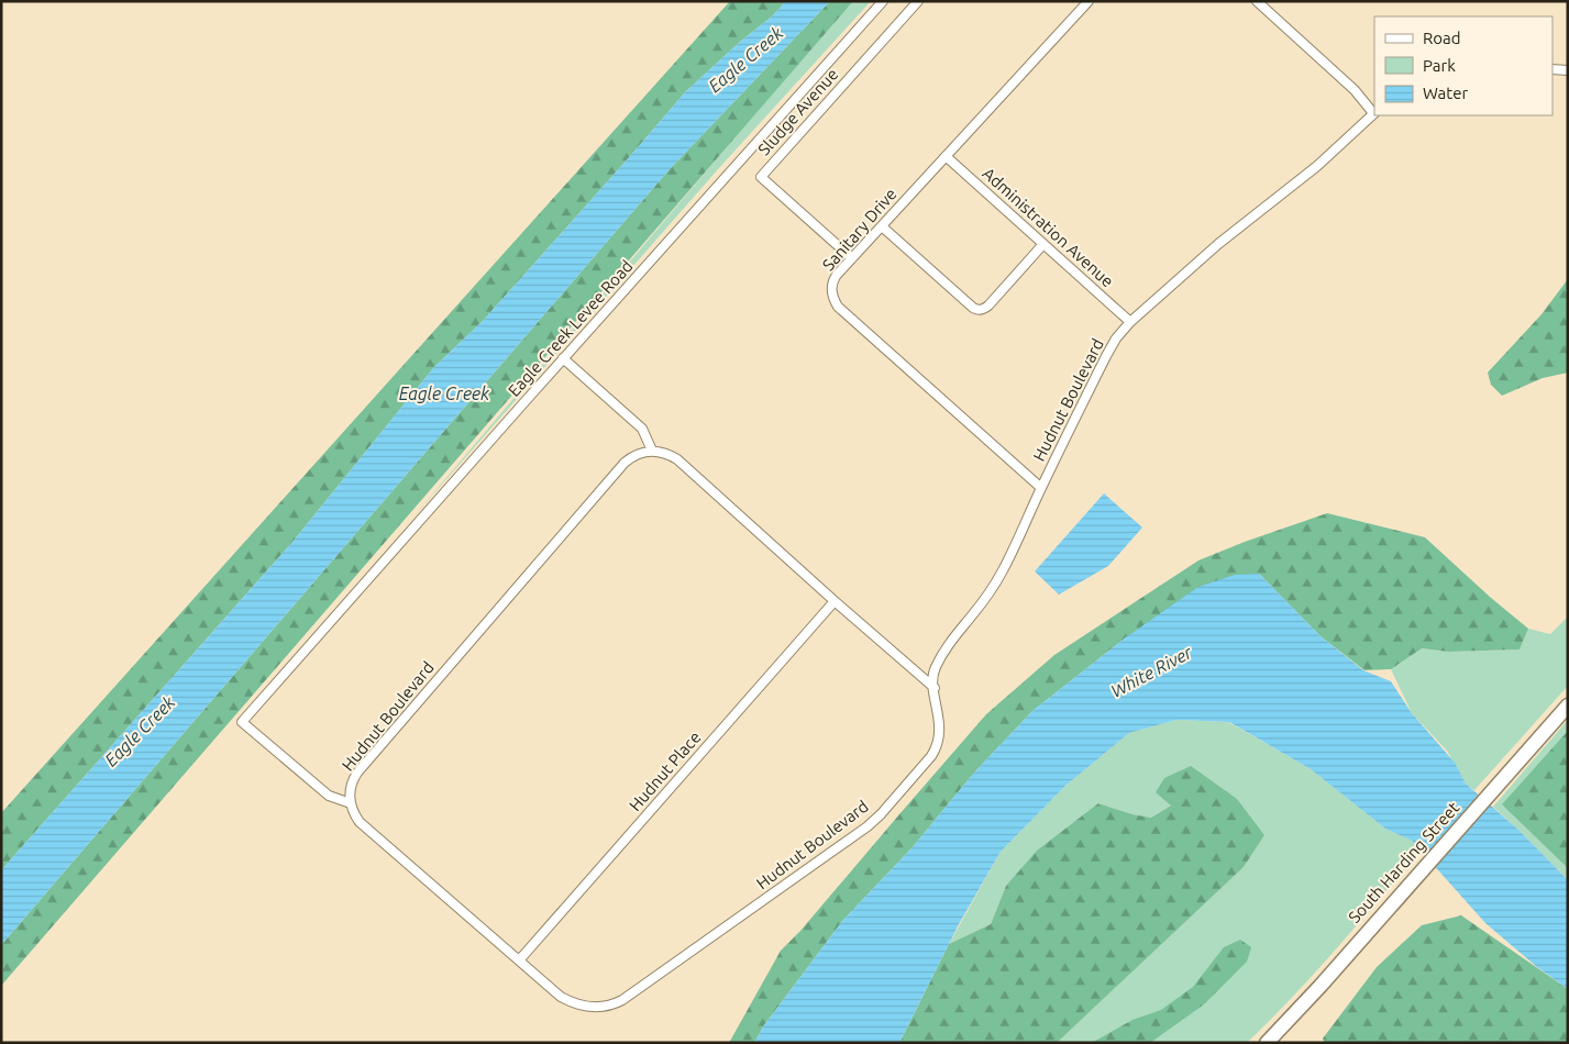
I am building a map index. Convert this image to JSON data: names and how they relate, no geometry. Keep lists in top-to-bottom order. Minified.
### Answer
{"streets":{"main road":["South Harding Street"],"street":["Sludge Avenue","Administration Avenue","Sanitary Drive","Eagle Creek Levee Road","Hudnut Boulevard","Hudnut Place"]},"crossings":[["Sludge Avenue","Sanitary Drive"],["Administration Avenue","Sanitary Drive"],["Administration Avenue","Hudnut Boulevard"],["Sanitary Drive","Hudnut Boulevard"],["Eagle Creek Levee Road","Hudnut Boulevard"],["Hudnut Boulevard","Hudnut Place"]],"water":["Eagle Creek","White River"],"legend":["Road","Park","Water"]}
